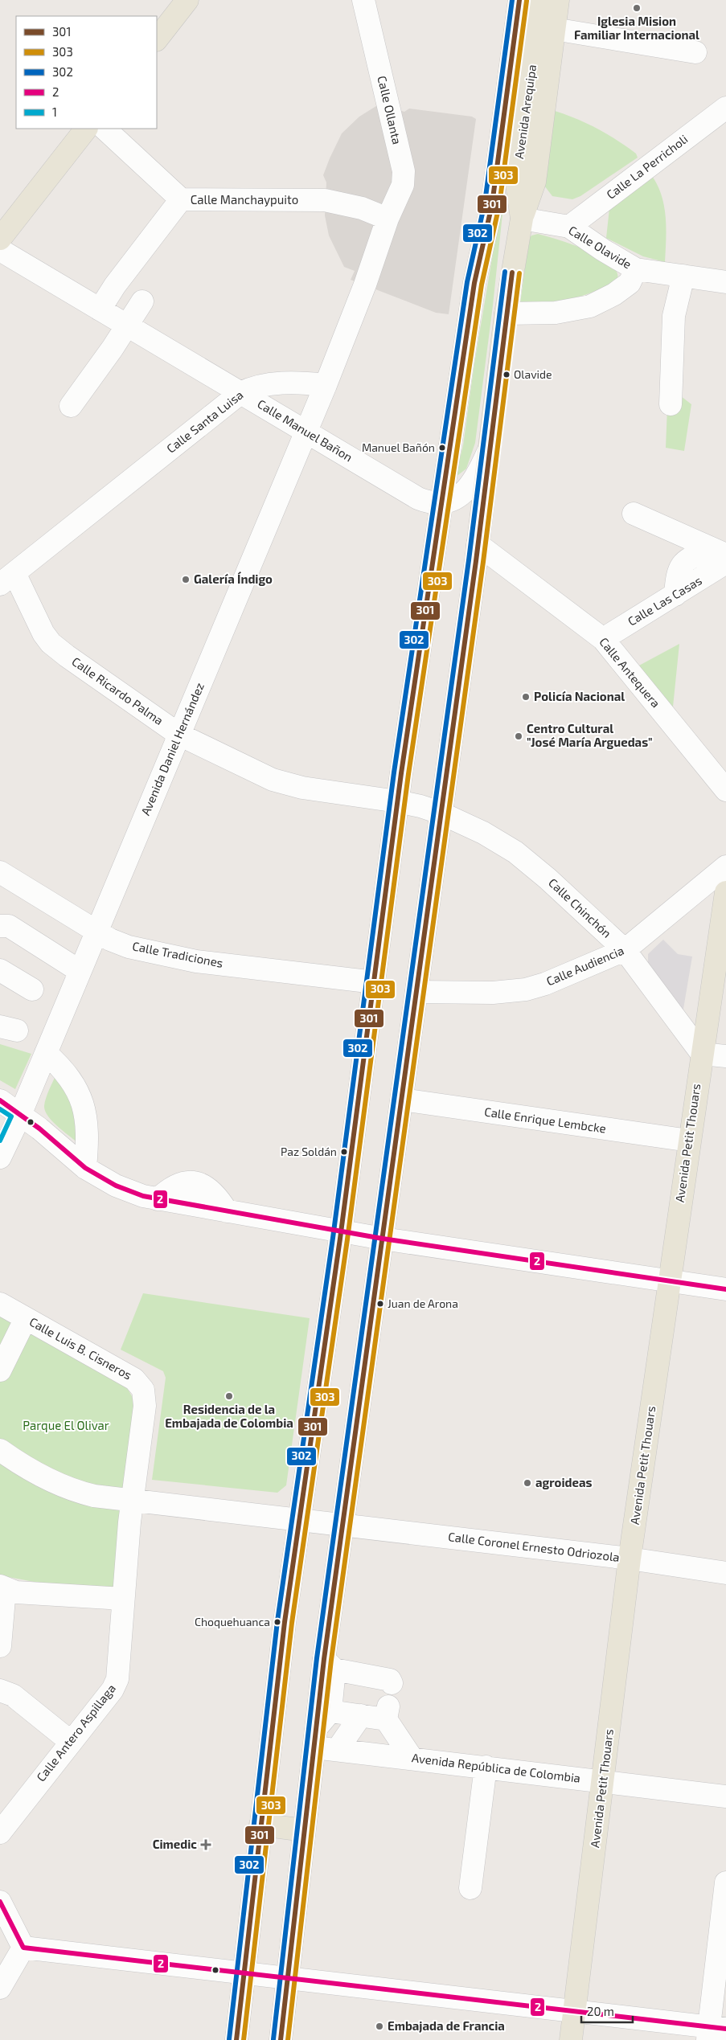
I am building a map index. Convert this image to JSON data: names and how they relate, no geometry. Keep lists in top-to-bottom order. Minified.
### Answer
{"streets":{"main road":["Avenida Arequipa","Avenida Petit Thouars"],"street":["Calle Ollanta","Calle La Perricholi","Calle Manchaypuito","Calle Olavide","Calle Santa Luisa","Calle Manuel Bañon","Calle Las Casas","Calle Antequera","Calle Ricardo Palma","Avenida Daniel Hernández","Calle Chinchón","Calle Tradiciones","Calle Audiencia","Calle Enrique Lembcke","Calle Luis B. Cisneros","Calle Coronel Ernesto Odriozola","Calle Antero Aspillaga","Avenida República de Colombia"]},"crossings":[["Calle Ollanta","Calle Manchaypuito"],["Avenida Arequipa","Calle Olavide"],["Avenida Arequipa","Calle Manuel Bañon"],["Avenida Arequipa","Calle Antequera"],["Avenida Arequipa","Calle Ricardo Palma"],["Avenida Arequipa","Calle Chinchón"],["Avenida Arequipa","Calle Tradiciones"],["Avenida Arequipa","Calle Audiencia"],["Avenida Arequipa","Calle Enrique Lembcke"],["Avenida Arequipa","Calle Coronel Ernesto Odriozola"],["Avenida Arequipa","Avenida República de Colombia"],["Calle La Perricholi","Calle Olavide"],["Calle Santa Luisa","Calle Manuel Bañon"],["Calle Santa Luisa","Calle Ricardo Palma"],["Calle Santa Luisa","Avenida Daniel Hernández"],["Calle Manuel Bañon","Avenida Daniel Hernández"],["Calle Las Casas","Calle Antequera"],["Calle Ricardo Palma","Avenida Daniel Hernández"],["Calle Ricardo Palma","Calle Chinchón"],["Avenida Daniel Hernández","Calle Tradiciones"],["Calle Chinchón","Calle Audiencia"],["Calle Chinchón","Avenida Petit Thouars"],["Calle Enrique Lembcke","Avenida Petit Thouars"],["Avenida Petit Thouars","Calle Coronel Ernesto Odriozola"],["Avenida Petit Thouars","Avenida República de Colombia"],["Calle Luis B. Cisneros","Calle Coronel Ernesto Odriozola"],["Calle Luis B. Cisneros","Calle Antero Aspillaga"],["Calle Coronel Ernesto Odriozola","Calle Antero Aspillaga"]],"parks":["Parque El Olivar"],"places":{"other":["Iglesia Mision Familiar Internacional","Olavide","Manuel Bañón","Galería Índigo","Policía Nacional","Centro Cultural \"José María Arguedas\"","Paz Soldán","Juan de Arona","Residencia de la Embajada de Colombia","agroideas","Choquehuanca","Embajada de Francia"],"health":["Cimedic"]},"lines":["transit line 301","transit line 302","transit line 303","transit line 2","transit line 1"],"legend":["301","303","302","2","1"],"scale_bar":"20 m"}
